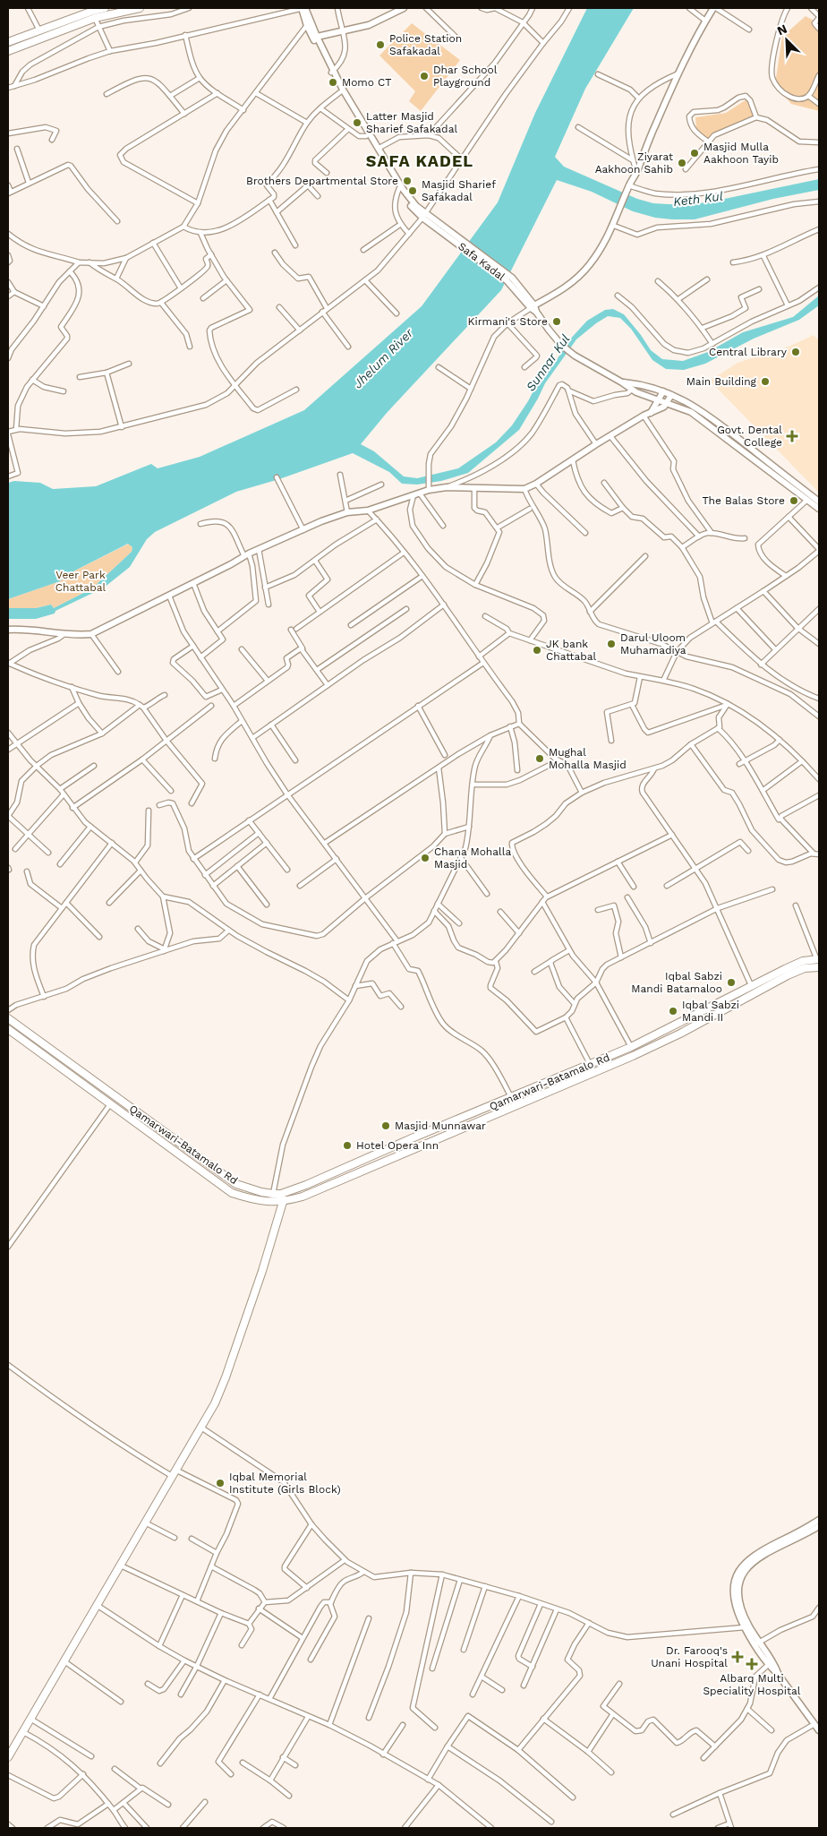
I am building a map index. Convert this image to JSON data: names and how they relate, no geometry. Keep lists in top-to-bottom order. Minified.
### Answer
{"streets":{"main road":["Qamarwari-Batamalo Rd"],"street":["Safa Kadal"]},"districts":["SAFA KADEL"],"water":["Keth Kul","Jhelum River","Sunnar Kul"],"parks":["Veer Park Chattabal"],"places":{"other":["Police Station Safakadal","Dhar School Playground","Momo CT","Latter Masjid Sharief Safakadal","Masjid Mulla Aakhoon Tayib","Ziyarat Aakhoon Sahib","Brothers Departmental Store","Masjid Sharief Safakadal","Kirmani's Store","Central Library","Main Building","The Balas Store","Darul Uloom Muhamadiya","JK bank Chattabal","Mughal Mohalla Masjid","Chana Mohalla Masjid","Iqbal Sabzi Mandi Batamaloo","Iqbal Sabzi Mandi II","Masjid Munnawar","Hotel Opera Inn","Iqbal Memorial Institute (Girls Block)"],"health":["Govt. Dental College","Dr. Farooq's Unani Hospital","Albarq Multi Speciality Hospital"]},"north":"top left"}
